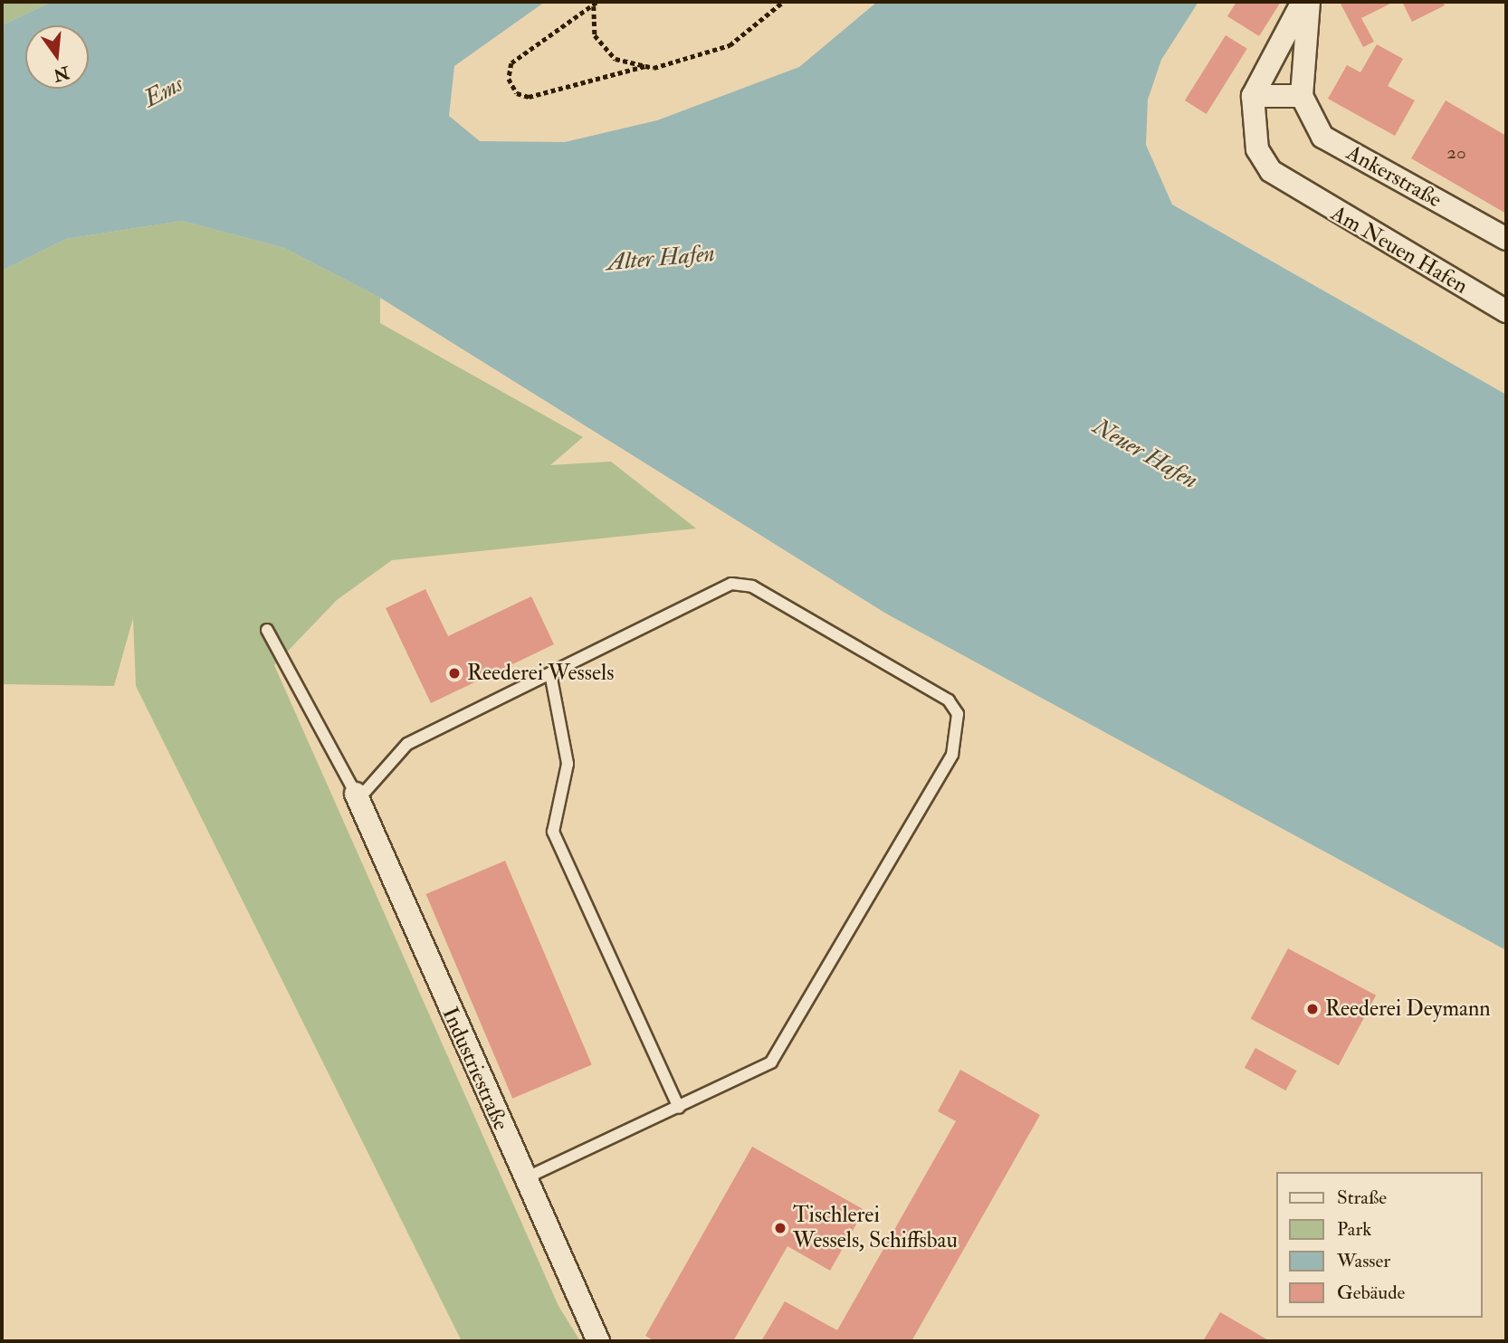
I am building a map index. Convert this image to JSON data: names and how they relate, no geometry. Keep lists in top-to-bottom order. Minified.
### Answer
{"streets":{"street":["Ankerstraße","Am Neuen Hafen","Industriestraße"]},"water":["Ems","Alter Hafen","Neuer Hafen"],"places":["Reederei Wessels","Reederei Deymann","Tischlerei Wessels, Schiffsbau"],"house_numbers":["20"],"legend":["Straße","Park","Wasser","Gebäude"],"north":"bottom"}
